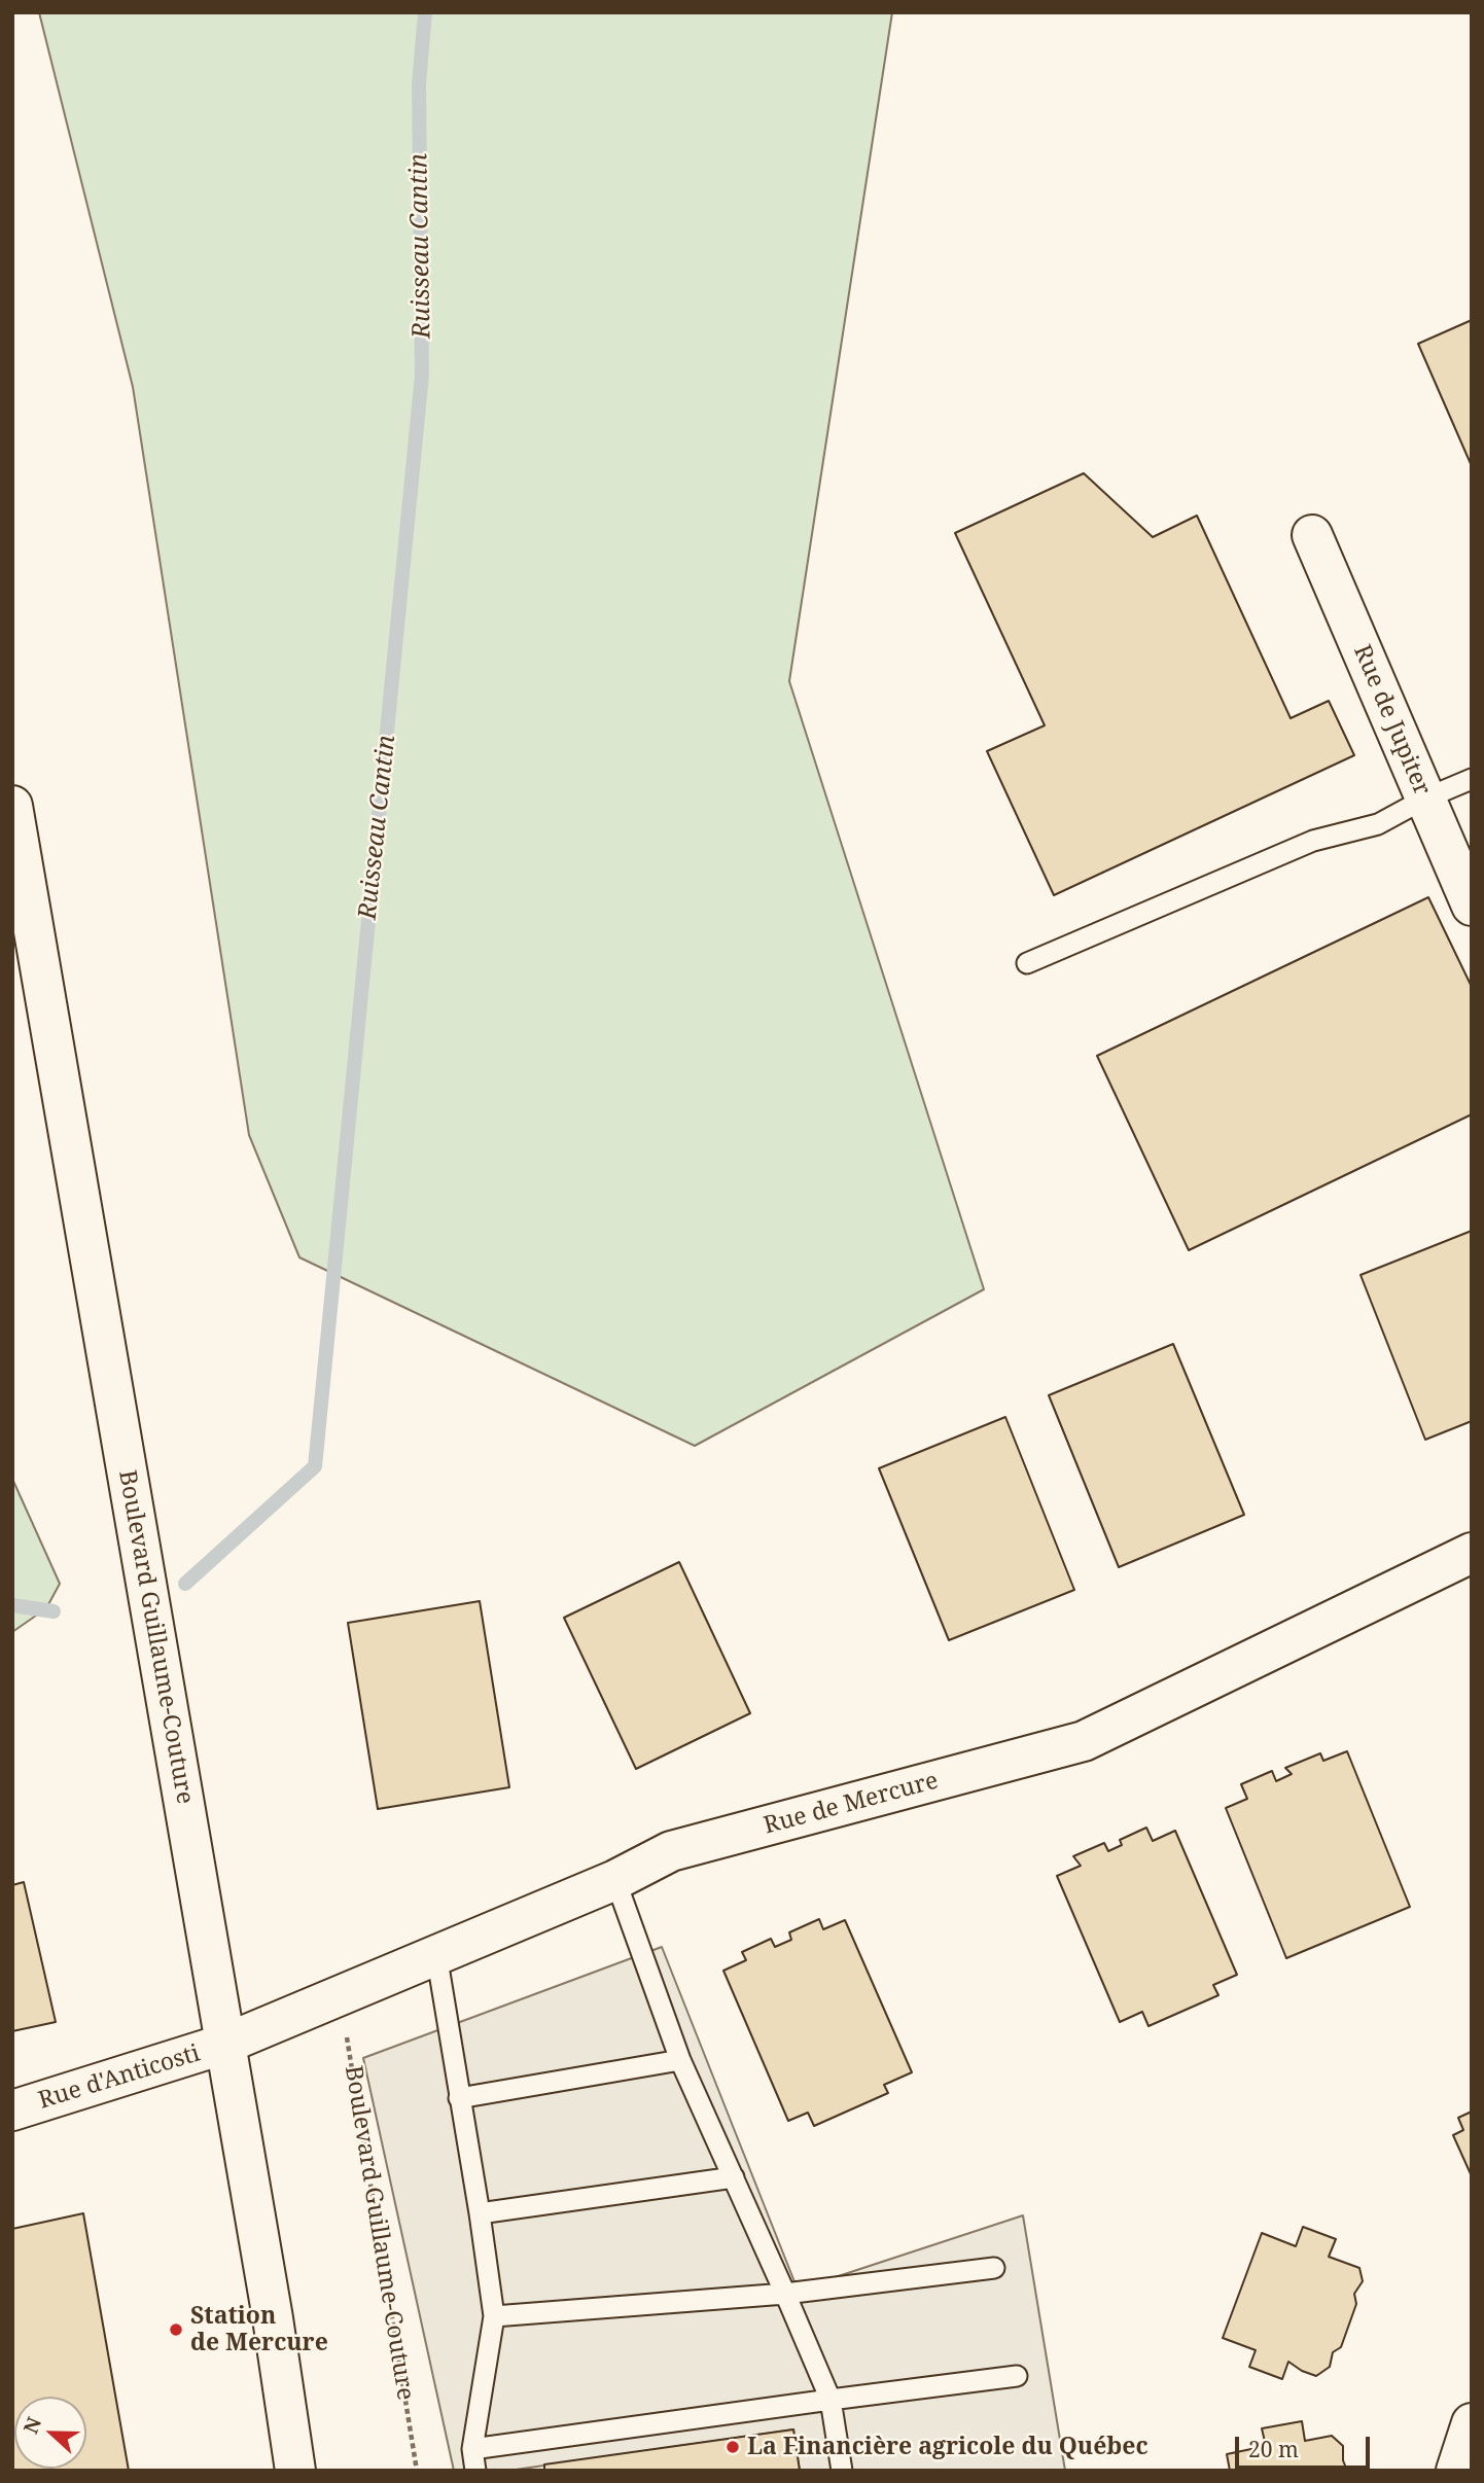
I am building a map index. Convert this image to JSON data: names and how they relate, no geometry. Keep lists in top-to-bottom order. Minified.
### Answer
{"streets":{"street":["Rue de Jupiter","Boulevard Guillaume-Couture","Rue de Mercure","Rue d'Anticosti"]},"crossings":[["Boulevard Guillaume-Couture","Rue de Mercure"],["Boulevard Guillaume-Couture","Rue d'Anticosti"],["Rue de Mercure","Rue d'Anticosti"]],"water":["Ruisseau Cantin"],"places":["Station de Mercure","La Financière agricole du Québec"],"scale_bar":"20 m","north":"left"}
